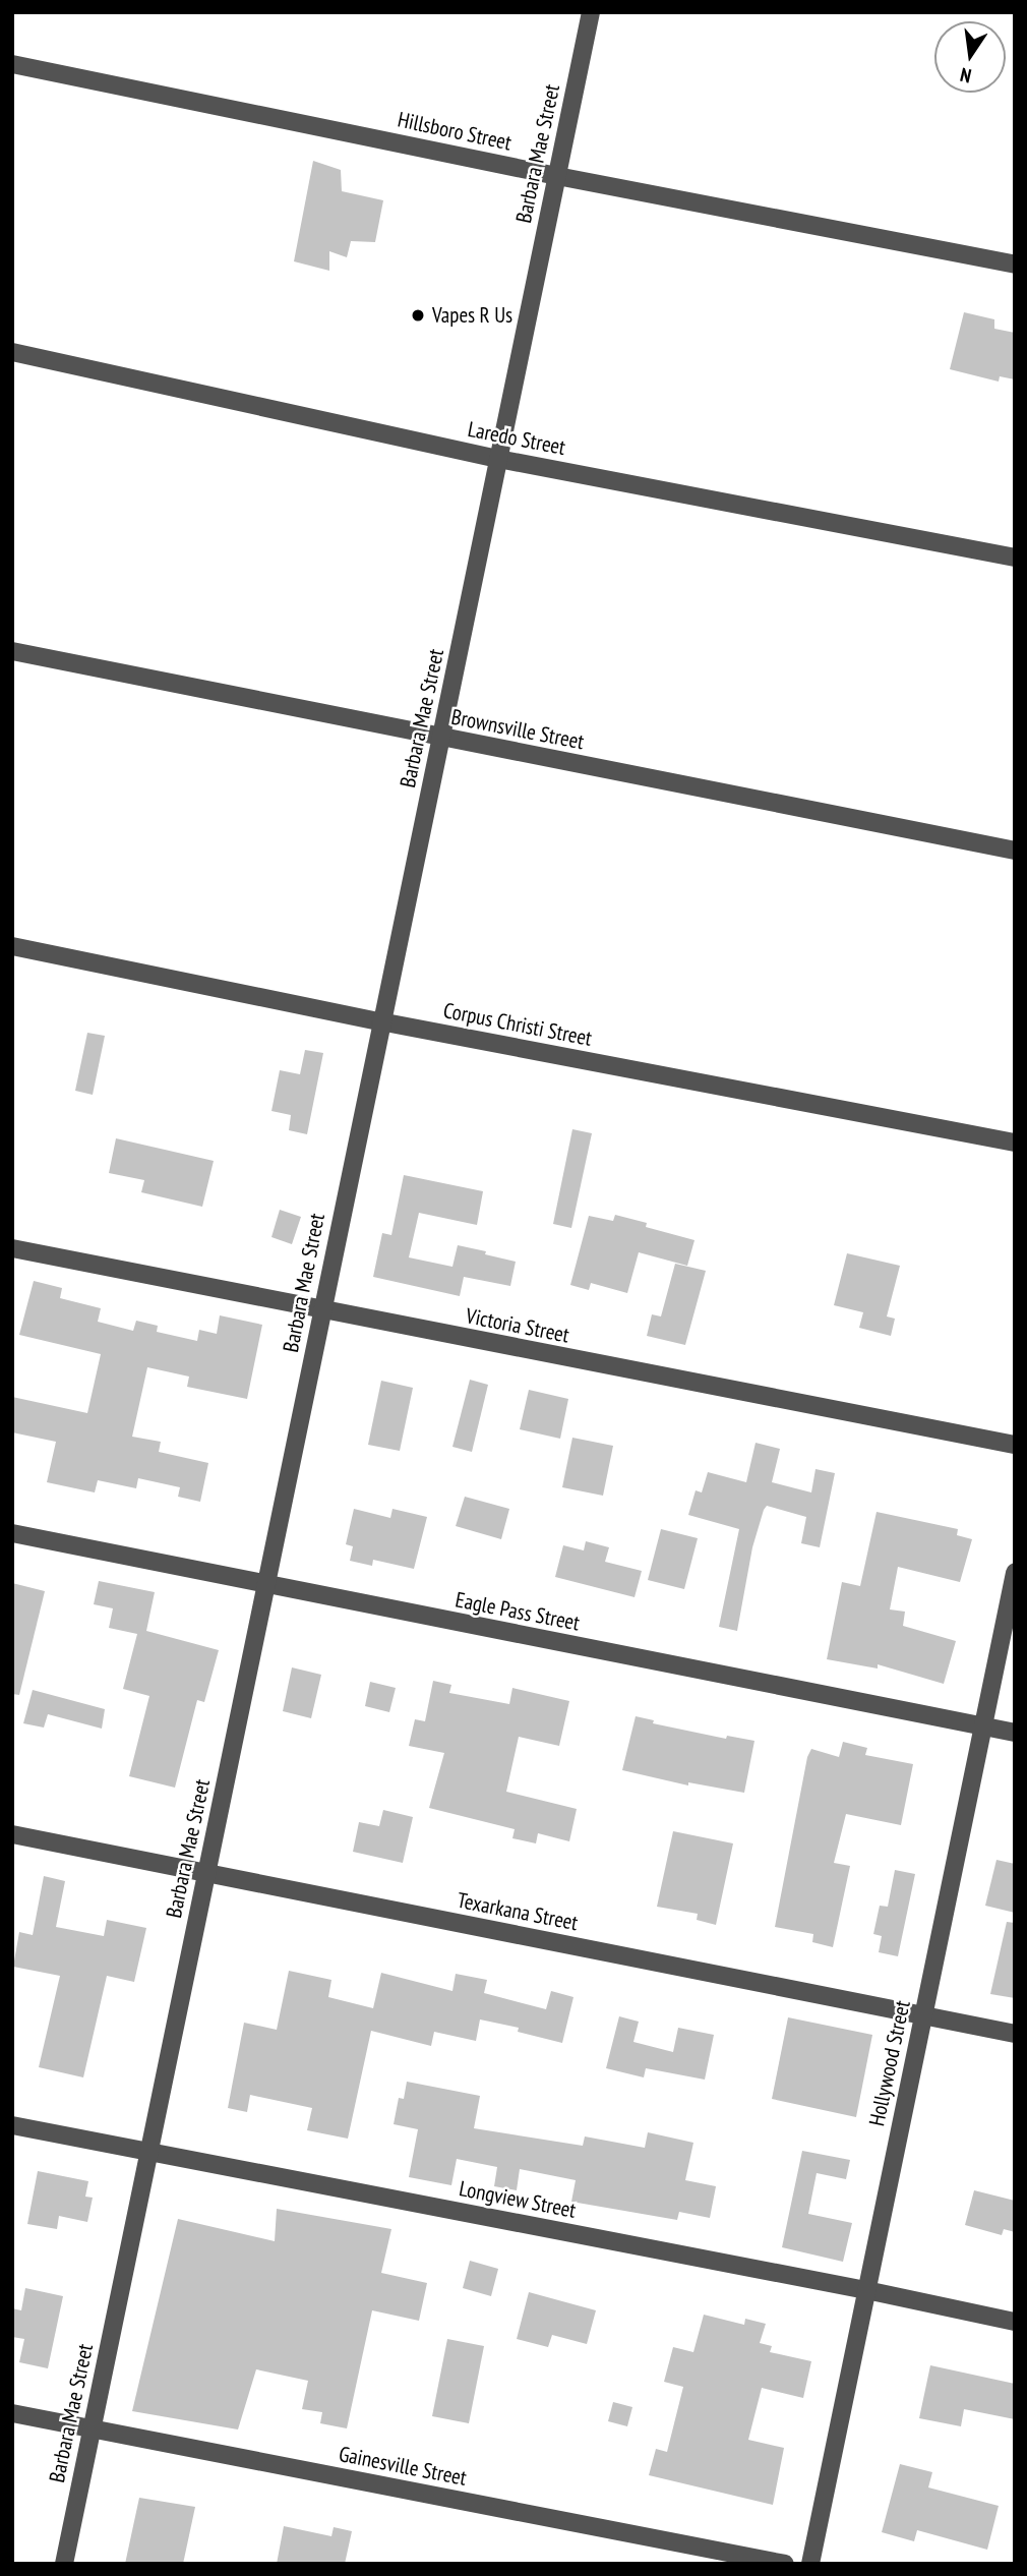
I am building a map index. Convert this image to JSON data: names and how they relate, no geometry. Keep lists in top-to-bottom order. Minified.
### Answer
{"streets":{"street":["Hillsboro Street","Barbara Mae Street","Laredo Street","Brownsville Street","Corpus Christi Street","Victoria Street","Eagle Pass Street","Texarkana Street","Hollywood Street","Longview Street","Gainesville Street"]},"crossings":[["Hillsboro Street","Barbara Mae Street"],["Barbara Mae Street","Laredo Street"],["Barbara Mae Street","Brownsville Street"],["Barbara Mae Street","Corpus Christi Street"],["Barbara Mae Street","Victoria Street"],["Barbara Mae Street","Eagle Pass Street"],["Barbara Mae Street","Texarkana Street"],["Barbara Mae Street","Longview Street"],["Barbara Mae Street","Gainesville Street"],["Eagle Pass Street","Hollywood Street"],["Texarkana Street","Hollywood Street"],["Hollywood Street","Longview Street"]],"places":["Vapes R Us"],"north":"bottom"}
